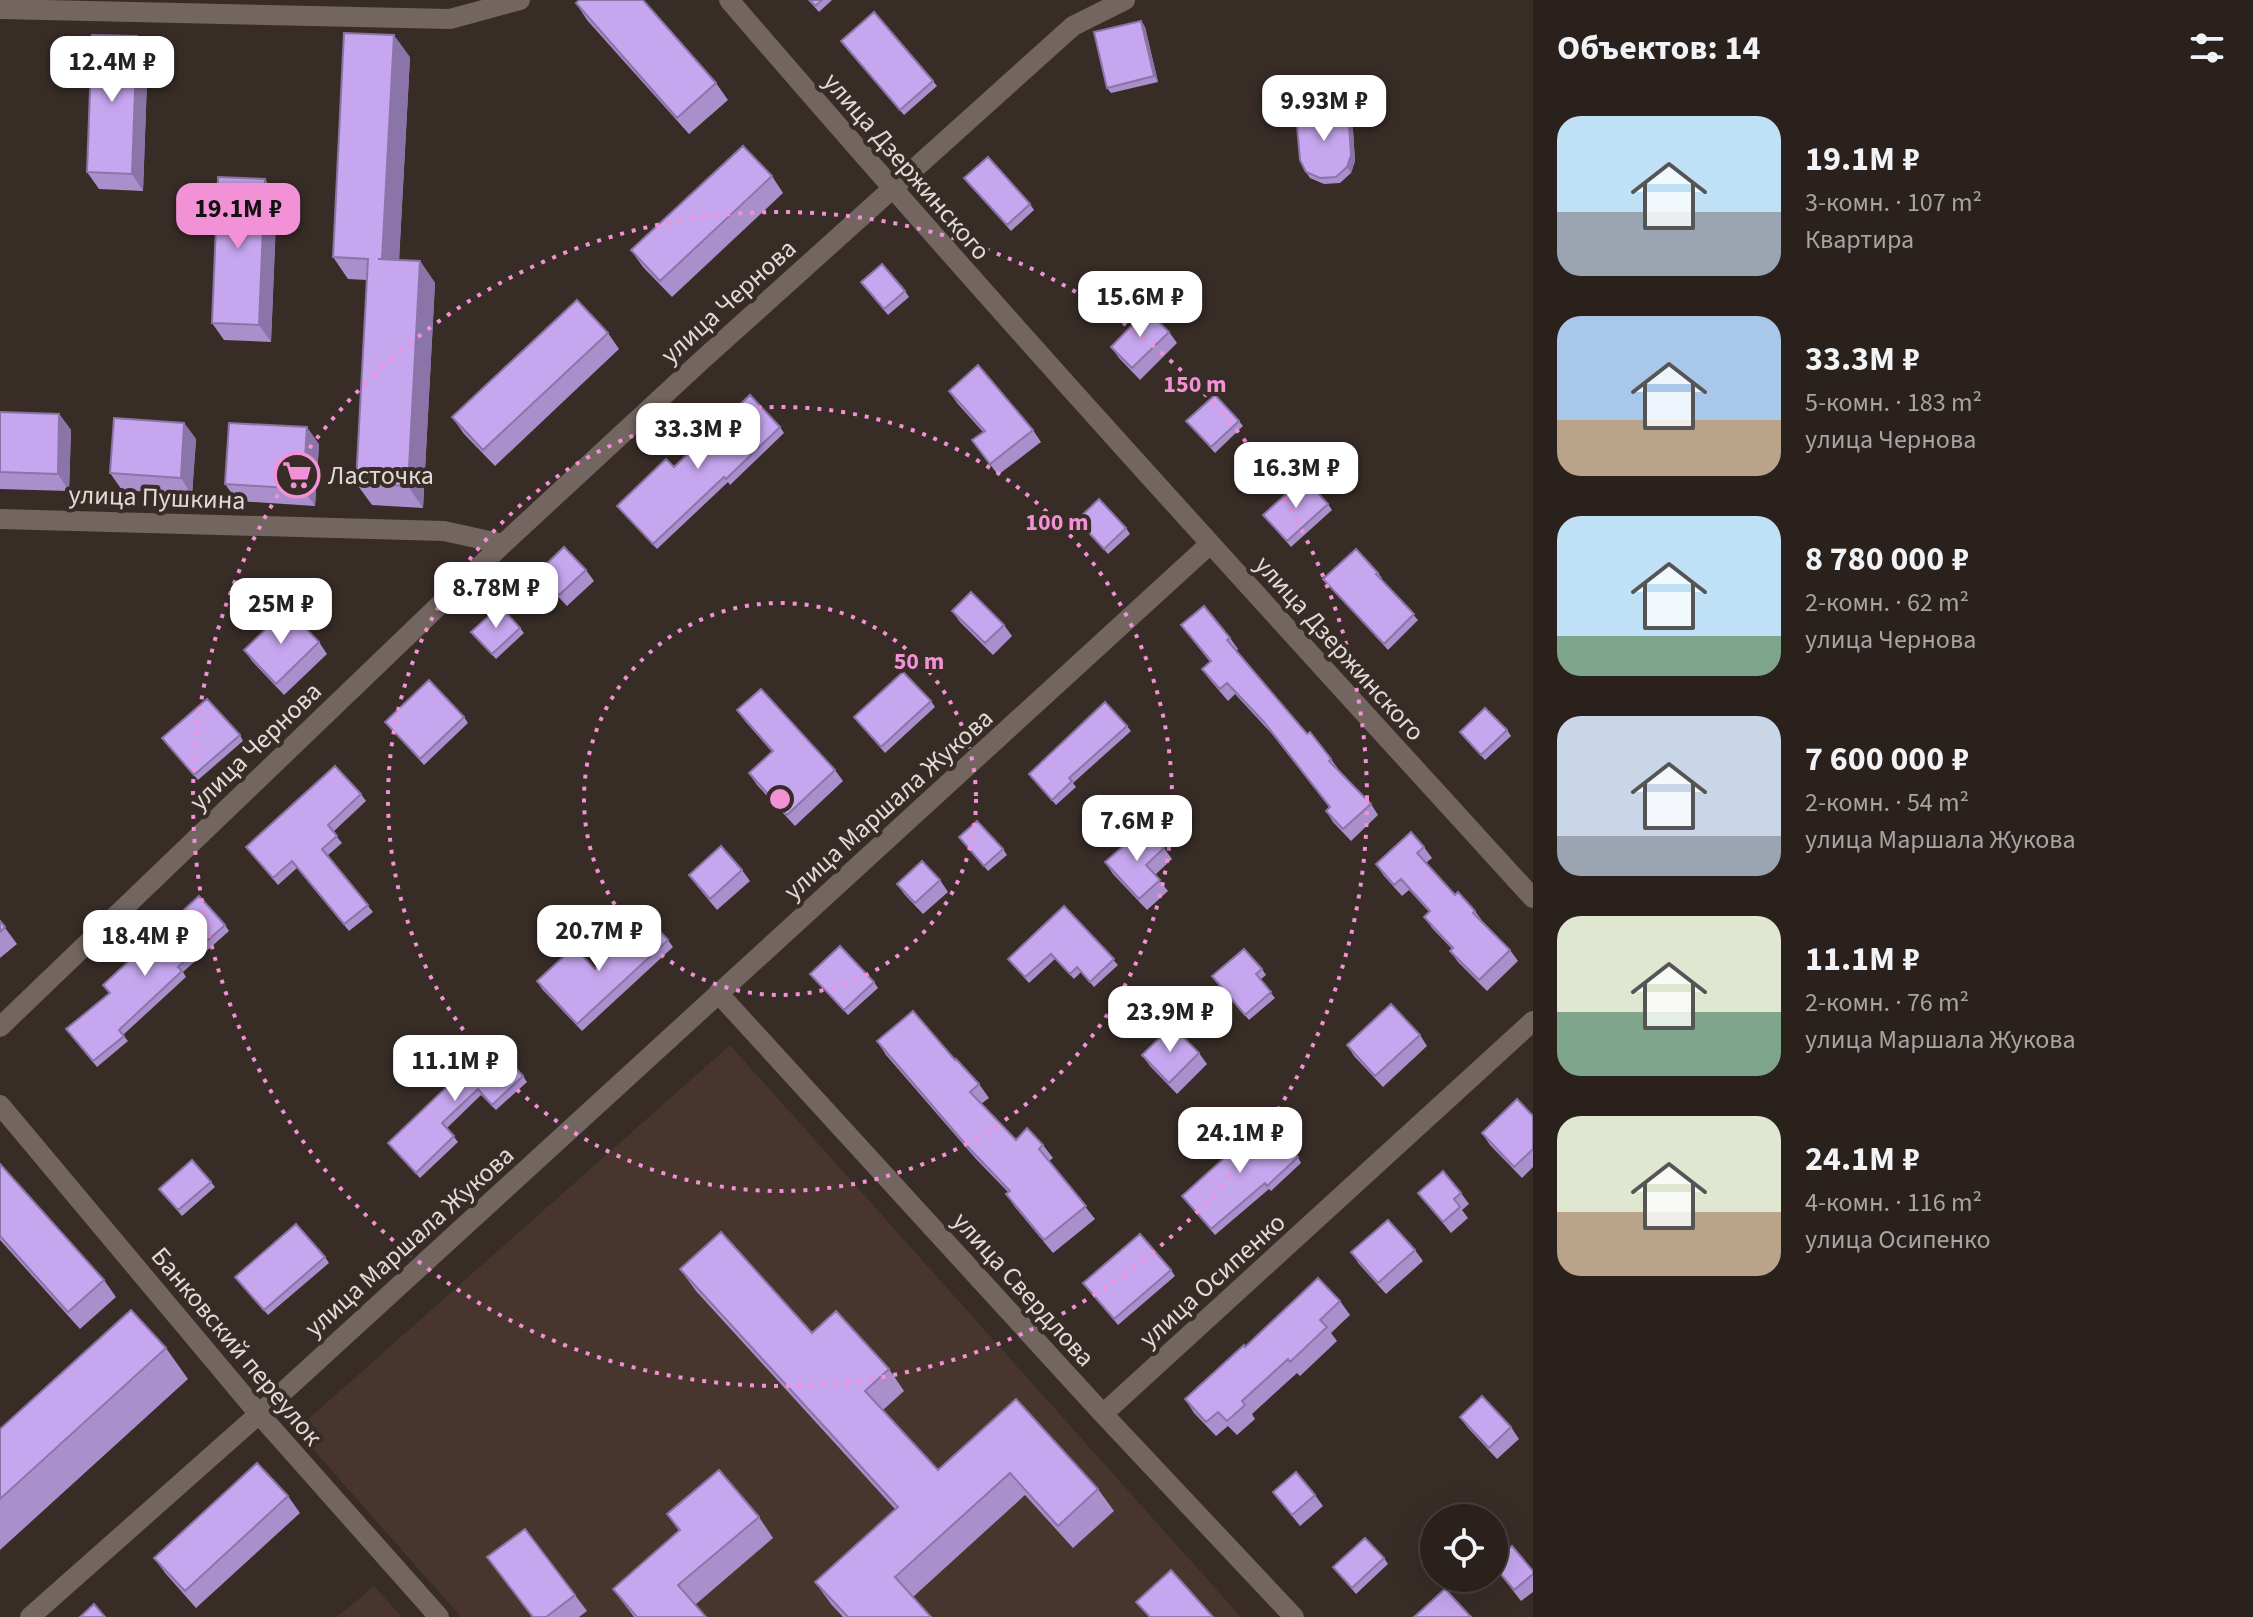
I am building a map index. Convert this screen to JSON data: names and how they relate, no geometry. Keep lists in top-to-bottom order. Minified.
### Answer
{"streets":{"street":["улица Дзержинского","улица Чернова","улица Пушкина","улица Маршала Жукова","улица Осипенко","улица Свердлова","Банковский переулок"]},"crossings":[["улица Дзержинского","улица Чернова"],["улица Дзержинского","улица Маршала Жукова"],["улица Чернова","улица Пушкина"],["улица Маршала Жукова","улица Свердлова"],["улица Маршала Жукова","Банковский переулок"],["улица Осипенко","улица Свердлова"]],"places":{"supermarket":["Ласточка"]},"page":{"heading":"Объектов: 14","price":["12.4M ₽","9.93M ₽","19.1M ₽","15.6M ₽","33.3M ₽","16.3M ₽","8.78M ₽","25M ₽","7.6M ₽","20.7M ₽","18.4M ₽","23.9M ₽","11.1M ₽","24.1M ₽"],"list":[{"name":"19.1M ₽","note":"3-комн. · 107 m² · Квартира"},{"name":"33.3M ₽","note":"5-комн. · 183 m² · улица Чернова"},{"name":"8 780 000 ₽","note":"2-комн. · 62 m² · улица Чернова"},{"name":"7 600 000 ₽","note":"2-комн. · 54 m² · улица Маршала Жукова"},{"name":"11.1M ₽","note":"2-комн. · 76 m² · улица Маршала Жукова"},{"name":"24.1M ₽","note":"4-комн. · 116 m² · улица Осипенко"}]},"rings":["150 m","100 m","50 m"]}
